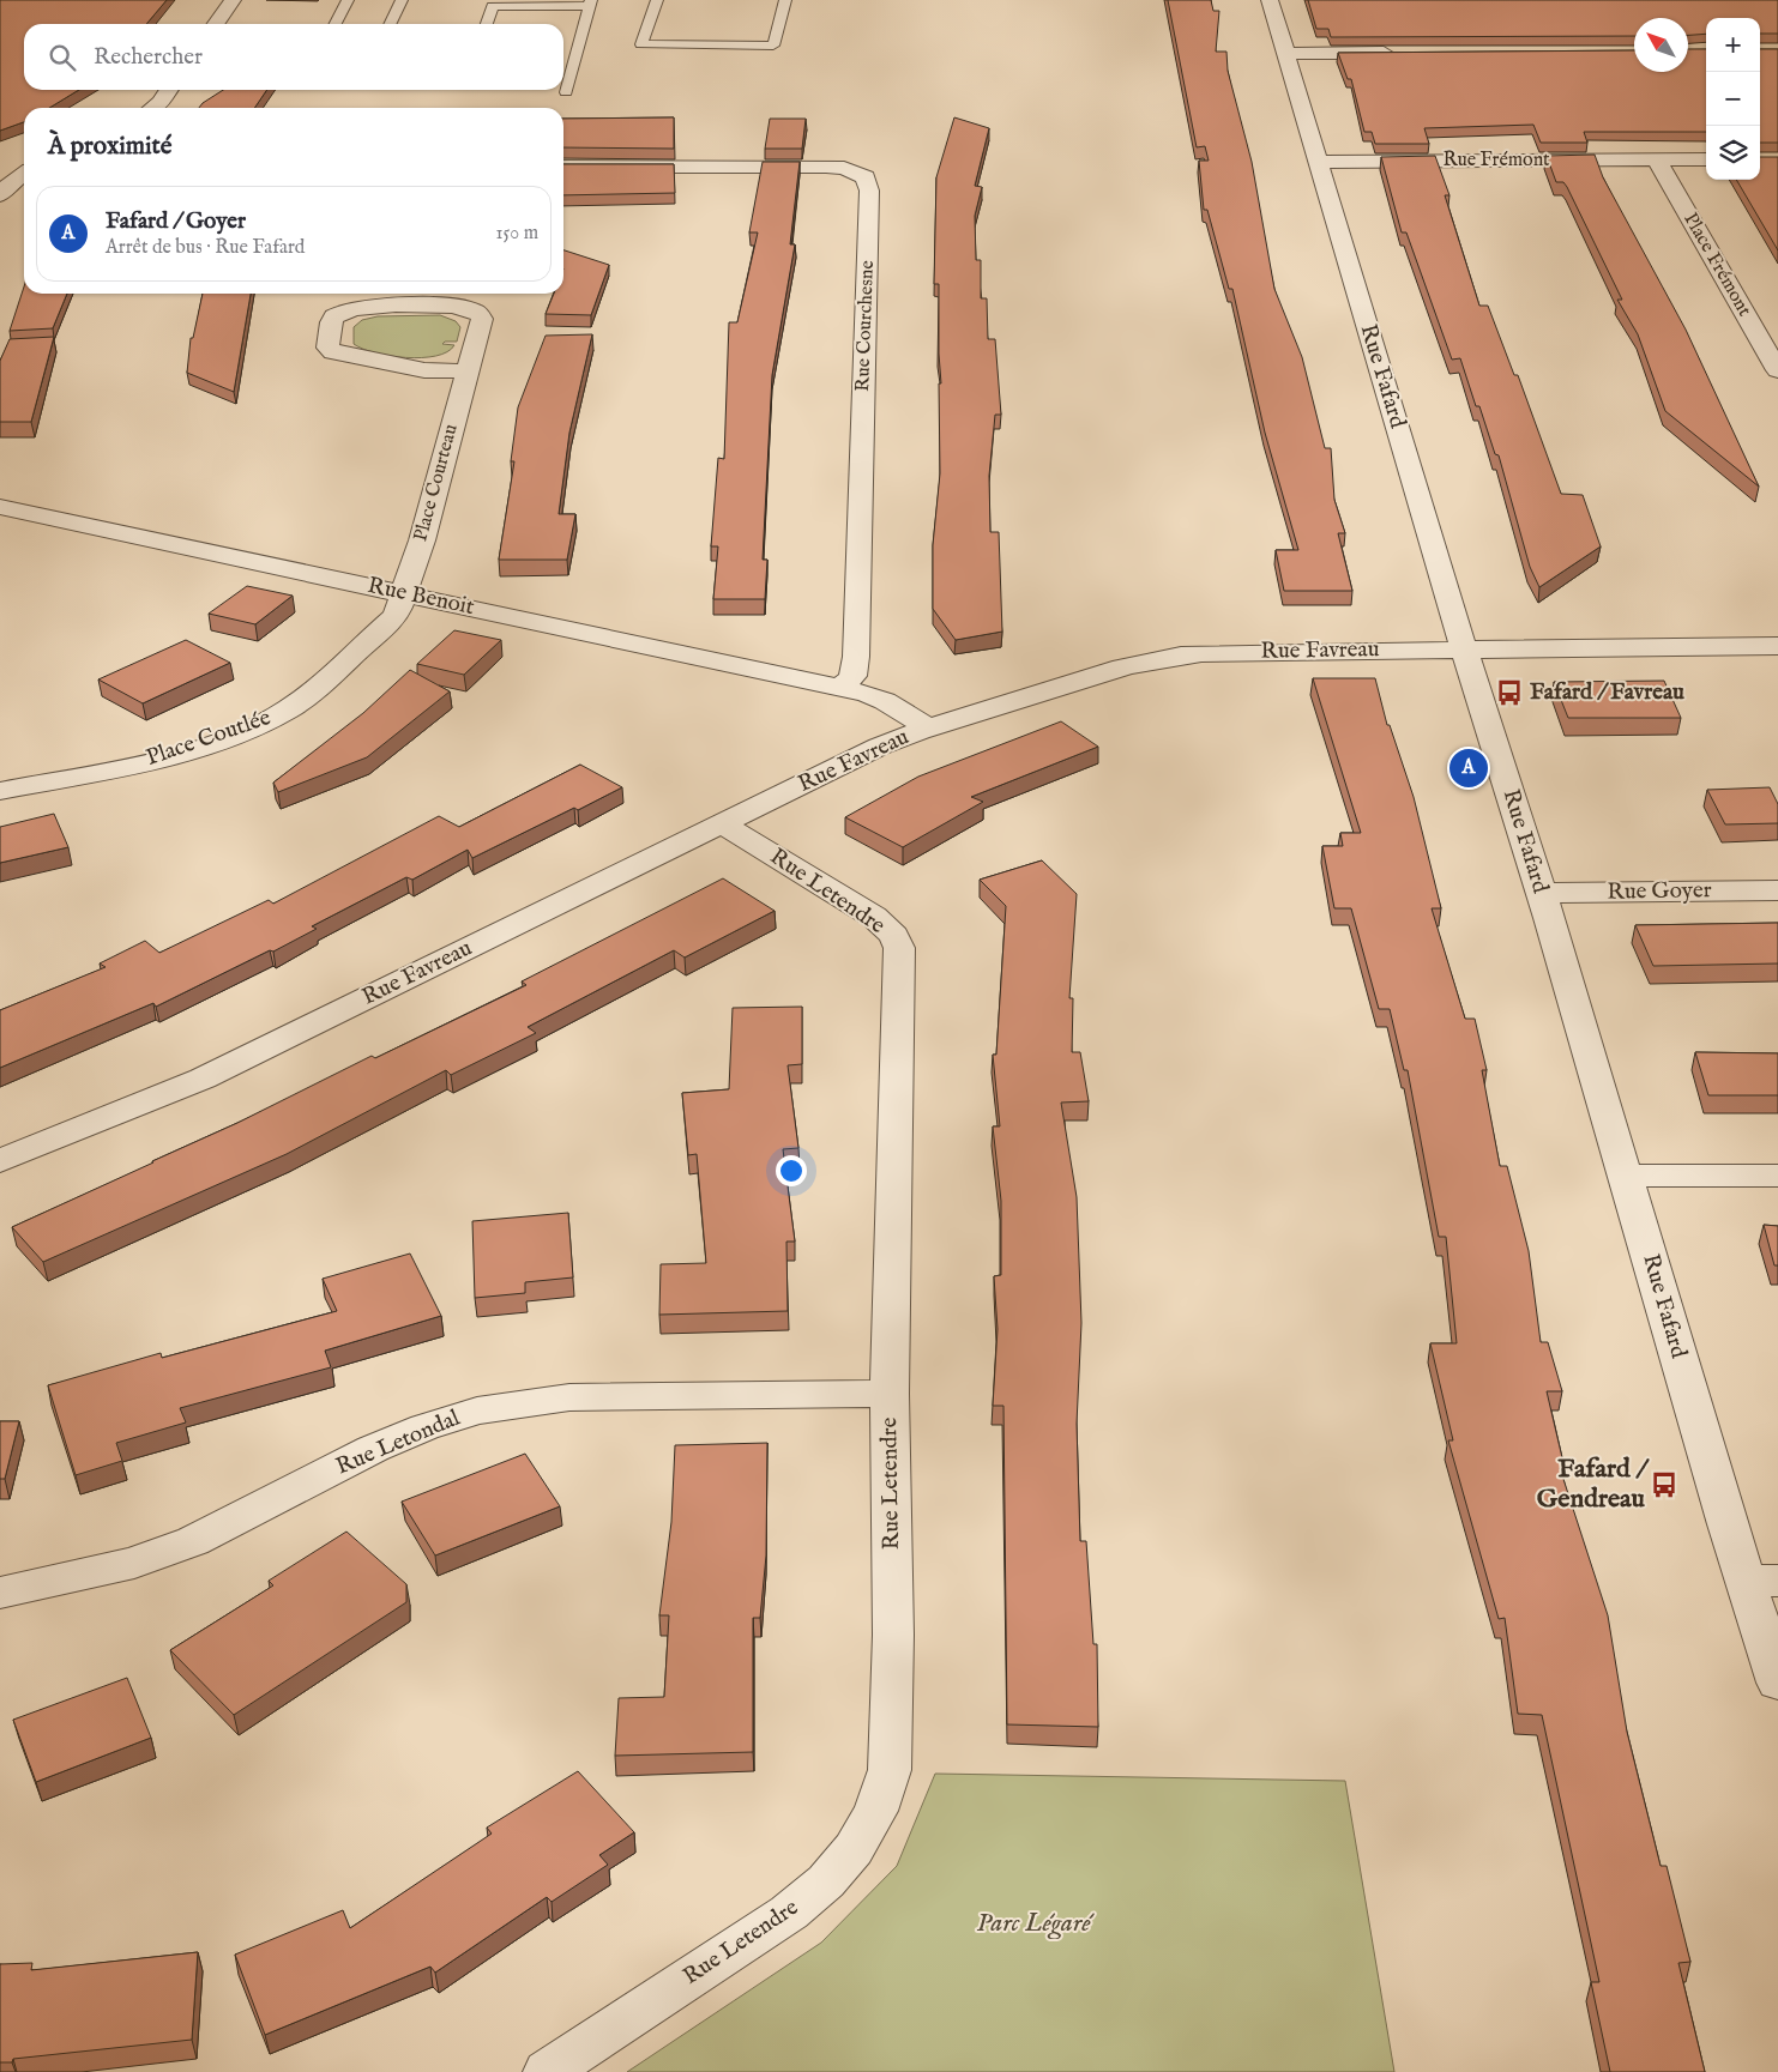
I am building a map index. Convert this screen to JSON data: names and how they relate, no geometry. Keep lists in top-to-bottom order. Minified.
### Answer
{"streets":{"street":["Rue Frémont","Place Frémont","Rue Courchesne","Rue Fafard","Place Courteau","Rue Benoit","Rue Favreau","Place Coutlée","Rue Letendre","Rue Goyer","Rue Letondal"]},"crossings":[["Rue Frémont","Place Frémont"],["Rue Frémont","Rue Fafard"],["Rue Courchesne","Rue Benoit"],["Rue Fafard","Rue Favreau"],["Rue Fafard","Rue Goyer"],["Place Courteau","Rue Benoit"],["Place Courteau","Place Coutlée"],["Rue Benoit","Place Coutlée"],["Rue Favreau","Rue Letendre"],["Rue Letendre","Rue Letondal"]],"parks":["Parc Légaré"],"places":{"bus stop":["Fafard / Favreau","Fafard / Gendreau"]},"north":"top left","page":{"map_buttons":["+","−"],"search":"Rechercher","heading":"À proximité","list":[{"mark":"A","name":"Fafard / Goyer","note":"Arrêt de bus · Rue Fafard","value":"150 m"}],"pins":"A"}}
